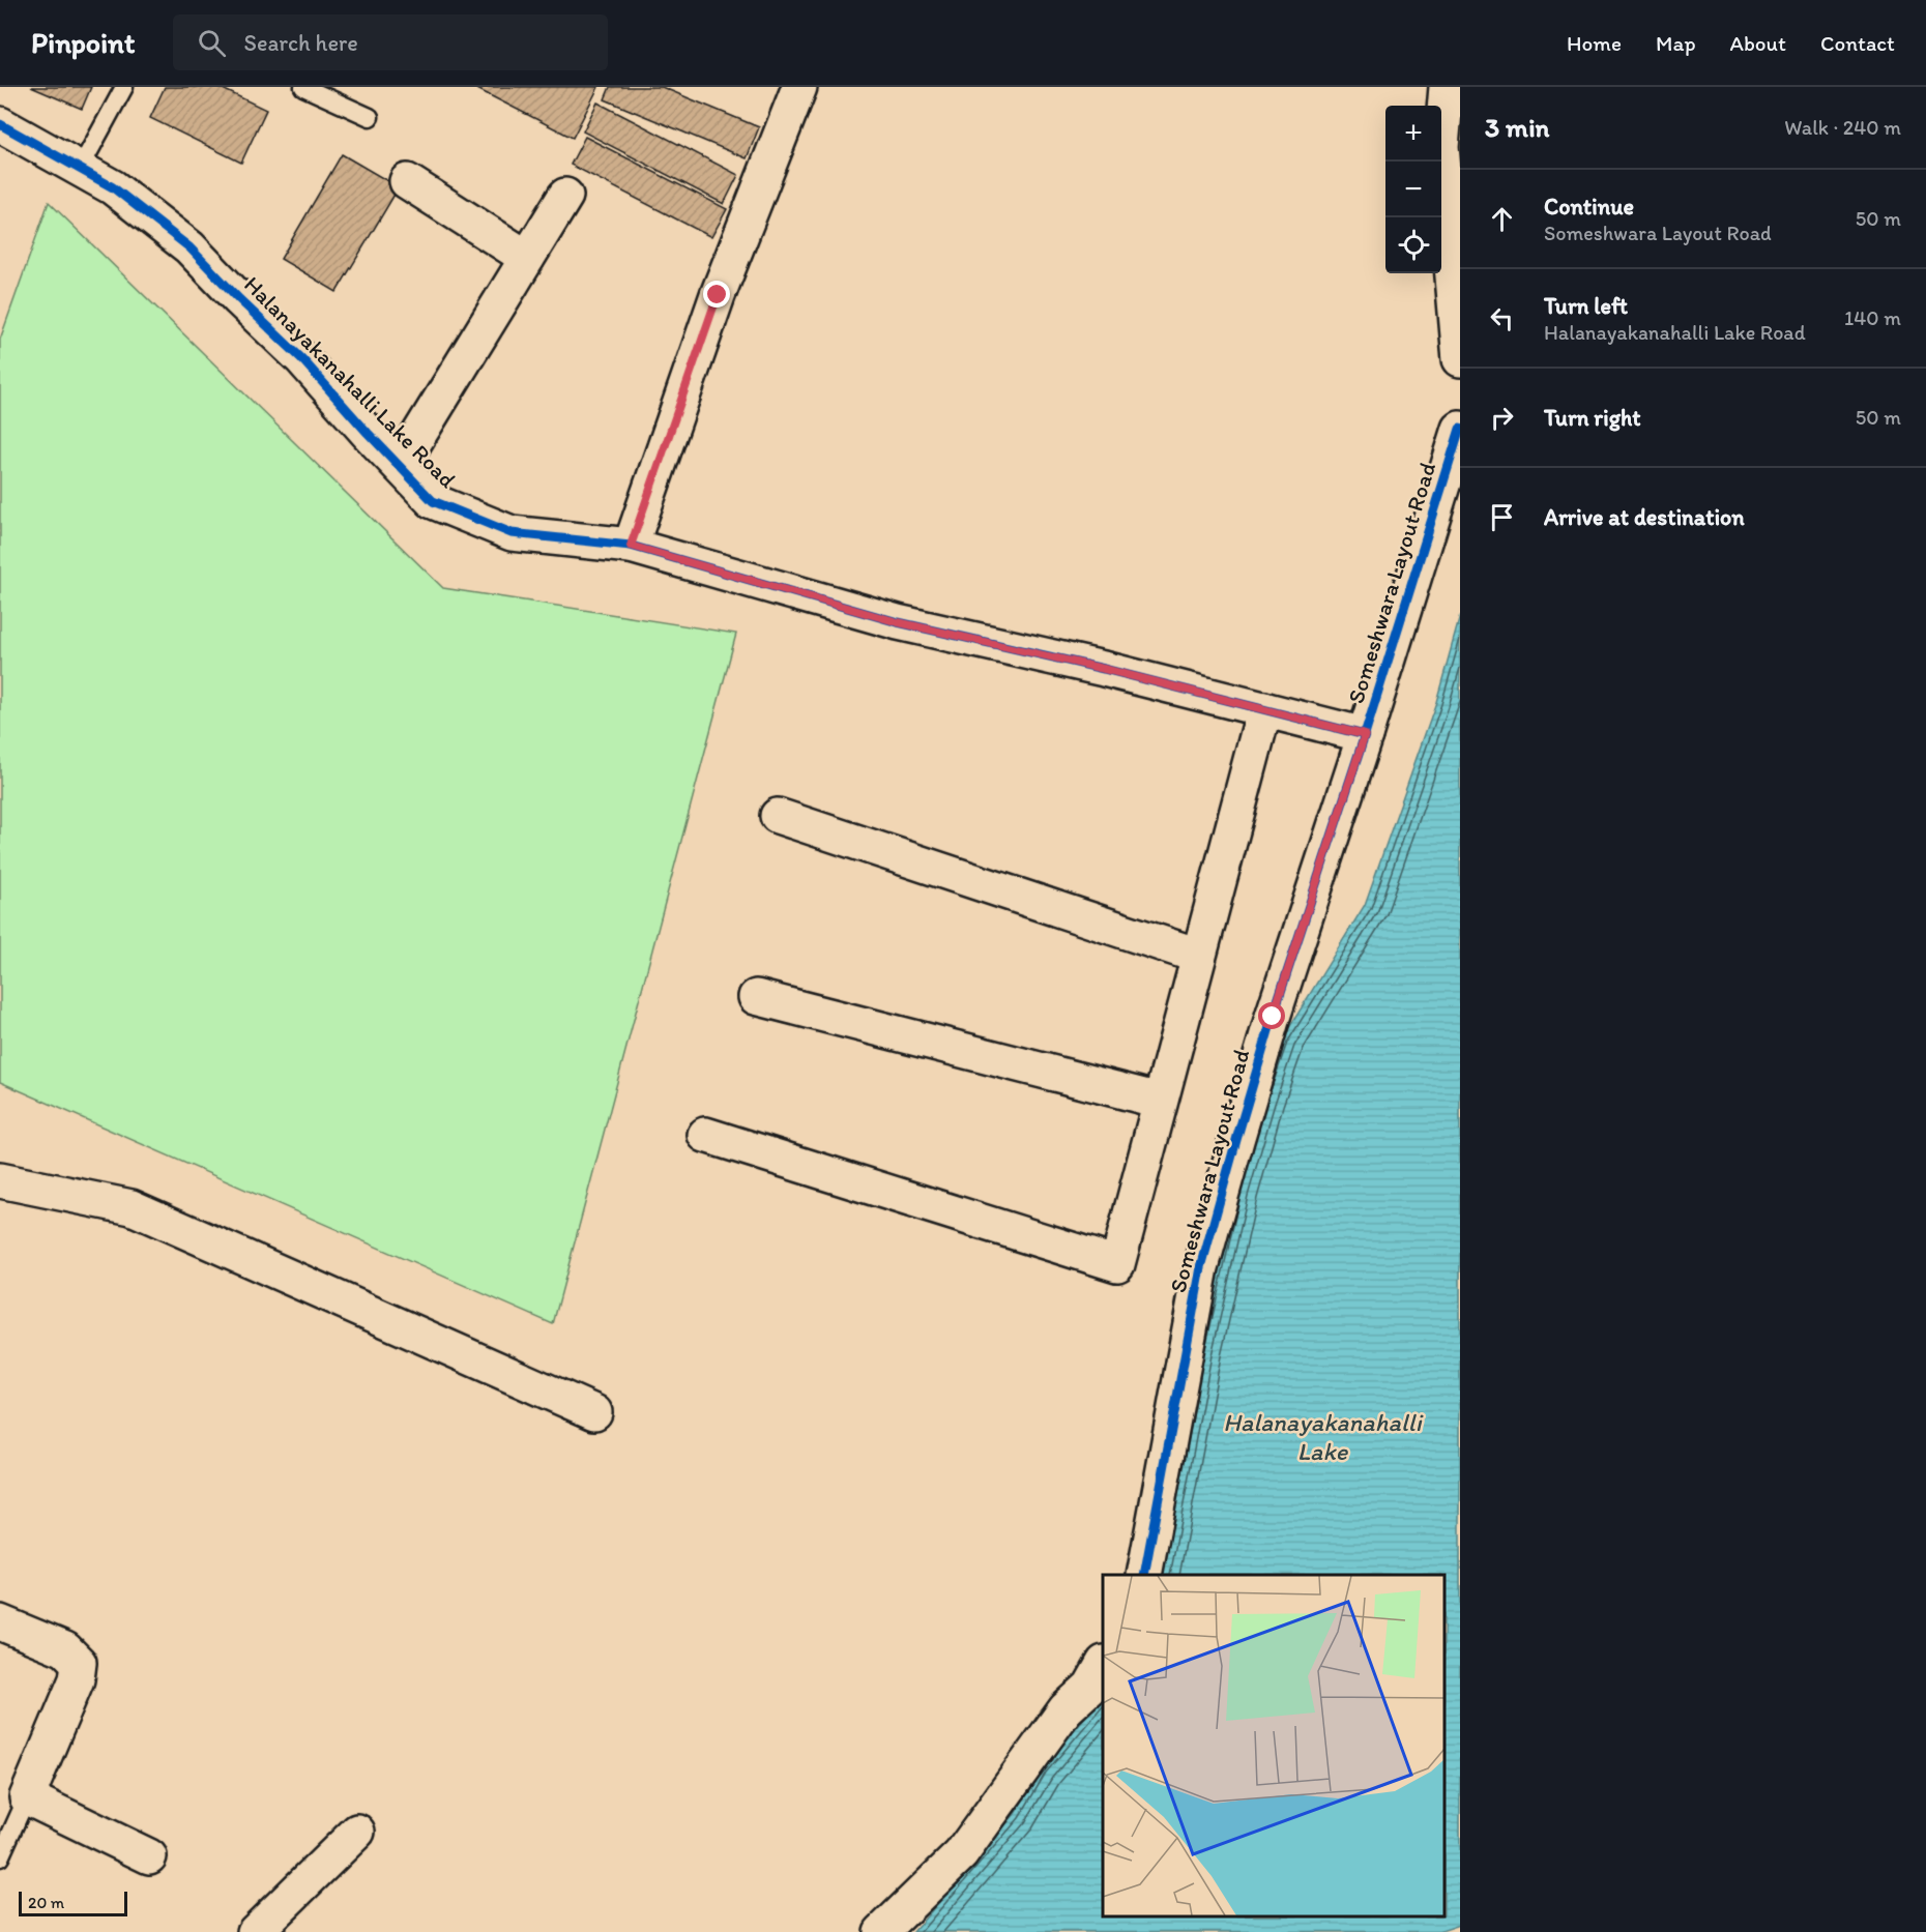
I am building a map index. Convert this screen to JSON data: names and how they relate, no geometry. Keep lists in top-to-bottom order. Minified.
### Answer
{"streets":{"street":["Halanayakanahalli Lake Road","Someshwara Layout Road"]},"crossings":[["Halanayakanahalli Lake Road","Someshwara Layout Road"]],"water":["Halanayakanahalli Lake"],"scale_bar":"20 m","page":{"header":"Pinpoint","search":"Search here","nav":["Home","Map","About","Contact"],"heading":["3 min","Walk · 240 m"],"map_buttons":["+","−"],"list":[["Continue","Someshwara Layout Road","50 m"],["Turn left","Halanayakanahalli Lake Road","140 m"],["Turn right","50 m"],"Arrive at destination"],"scale":"20 m"}}
